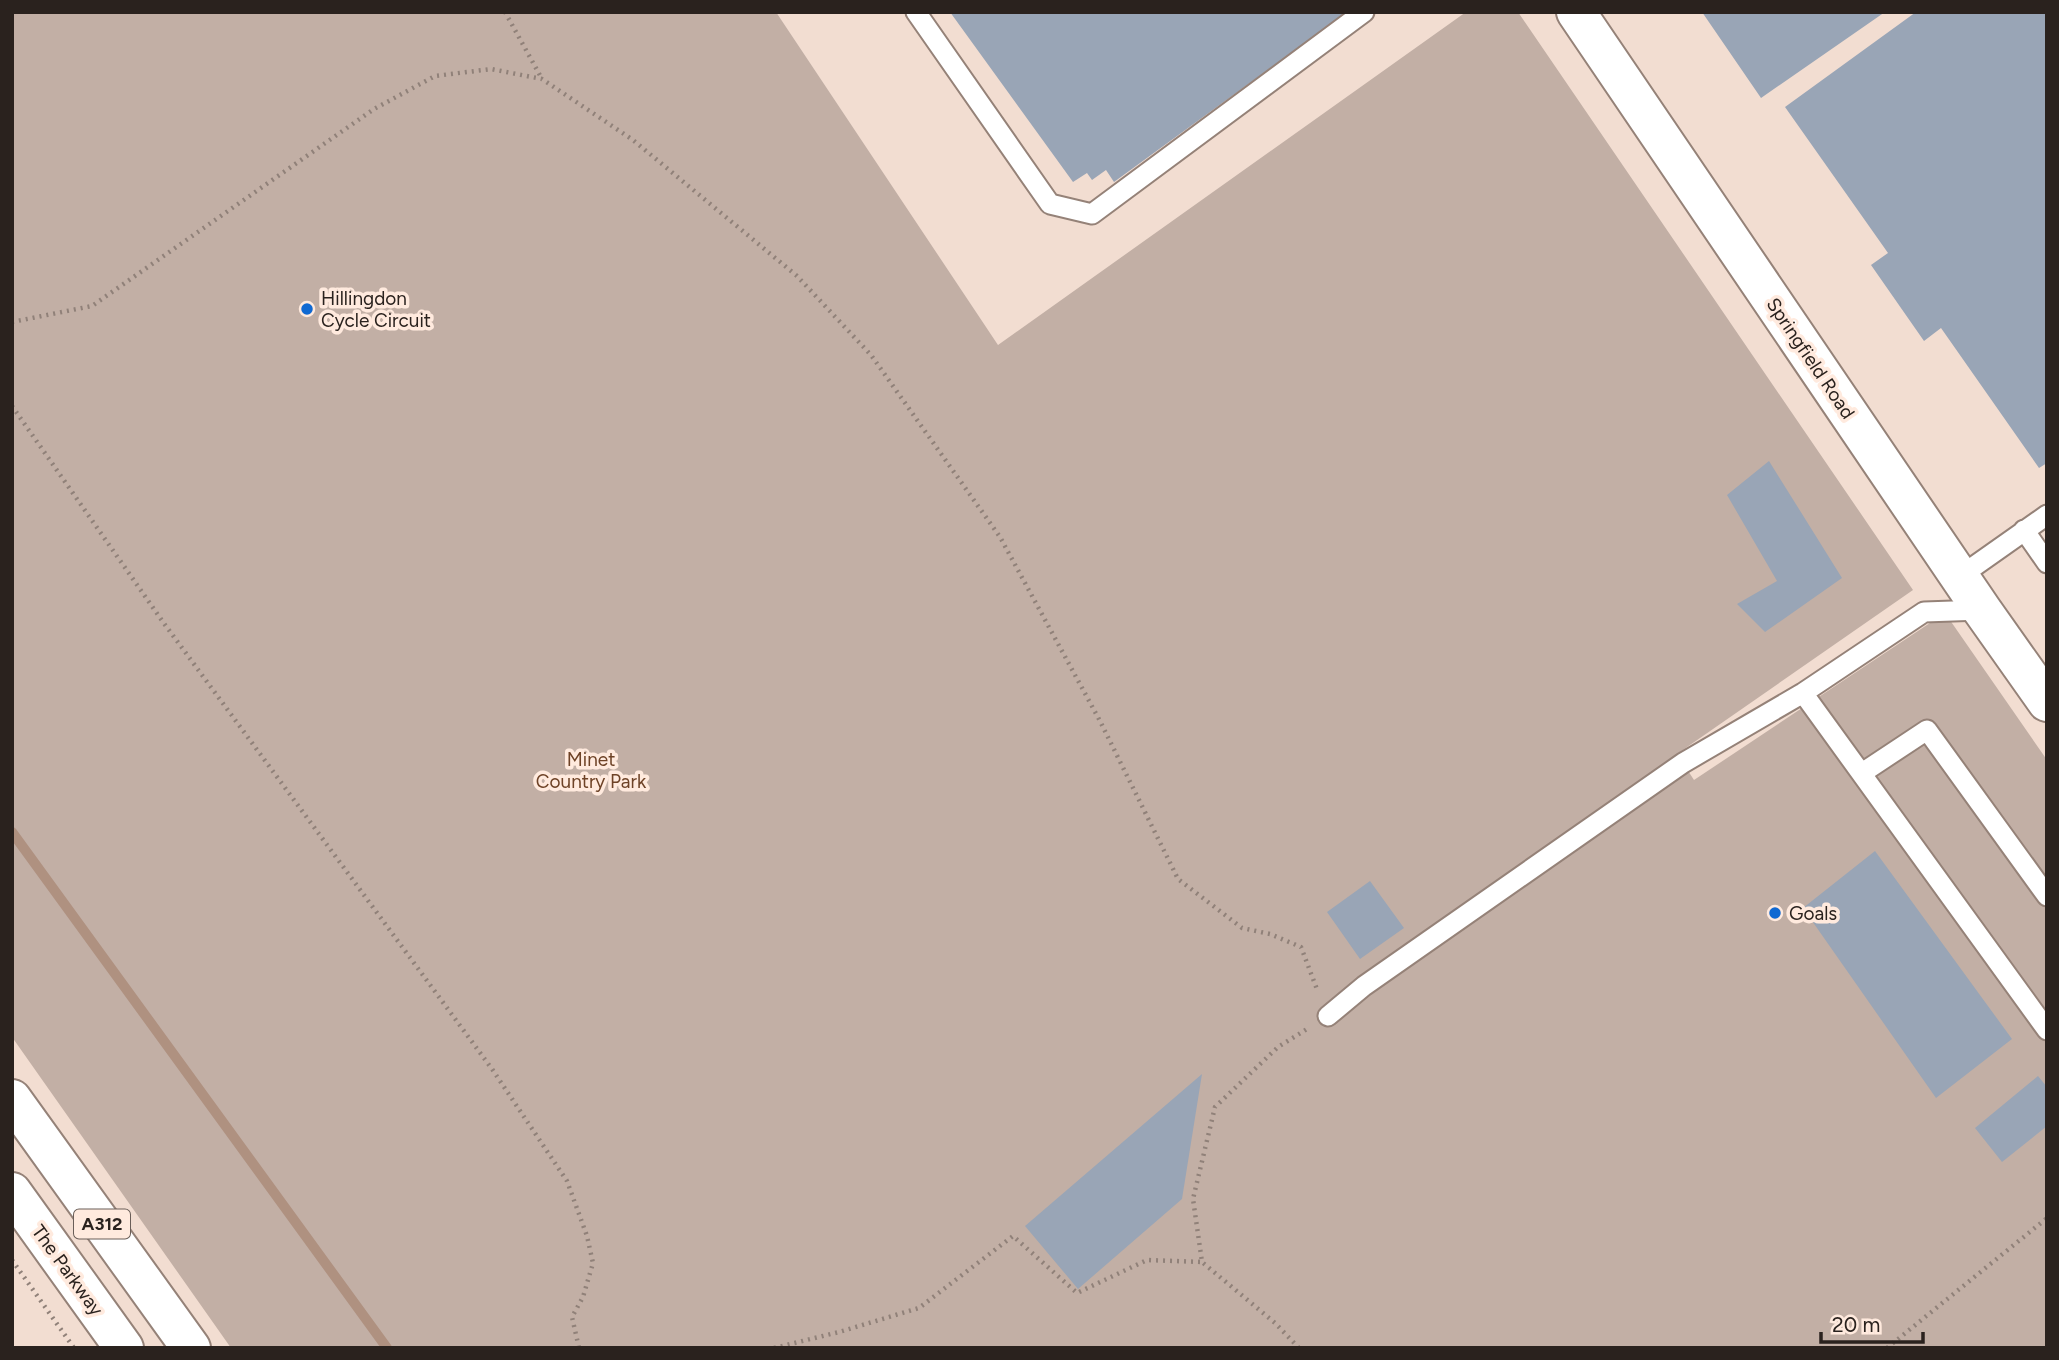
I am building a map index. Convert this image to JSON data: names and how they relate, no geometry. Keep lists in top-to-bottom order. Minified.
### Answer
{"streets":{"main road":["Springfield Road","A312","The Parkway"]},"parks":["Minet Country Park"],"places":["Hillingdon Cycle Circuit","Goals"],"scale_bar":"20 m"}
